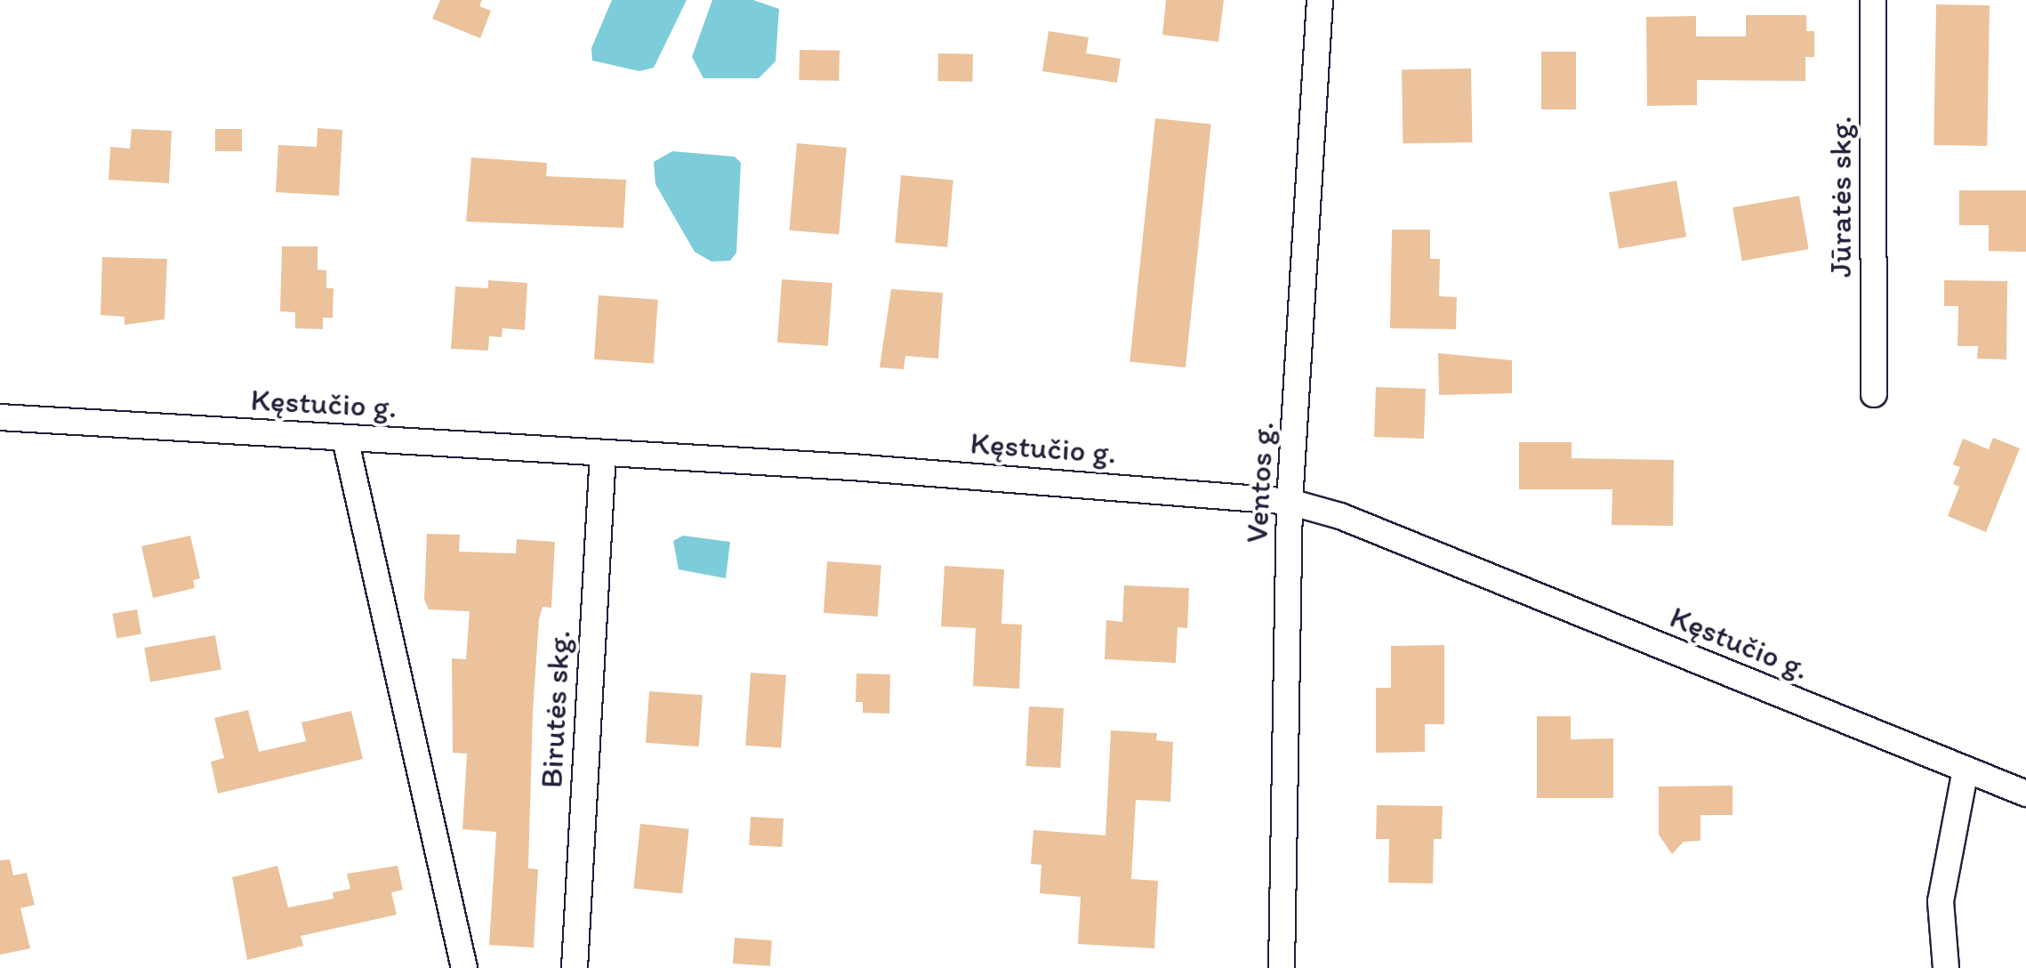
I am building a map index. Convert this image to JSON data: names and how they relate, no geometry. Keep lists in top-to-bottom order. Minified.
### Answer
{"streets":{"street":["Jūratės skg.","Kęstučio g.","Ventos g.","Birutės skg."]},"crossings":[["Kęstučio g.","Ventos g."],["Kęstučio g.","Birutės skg."]]}
